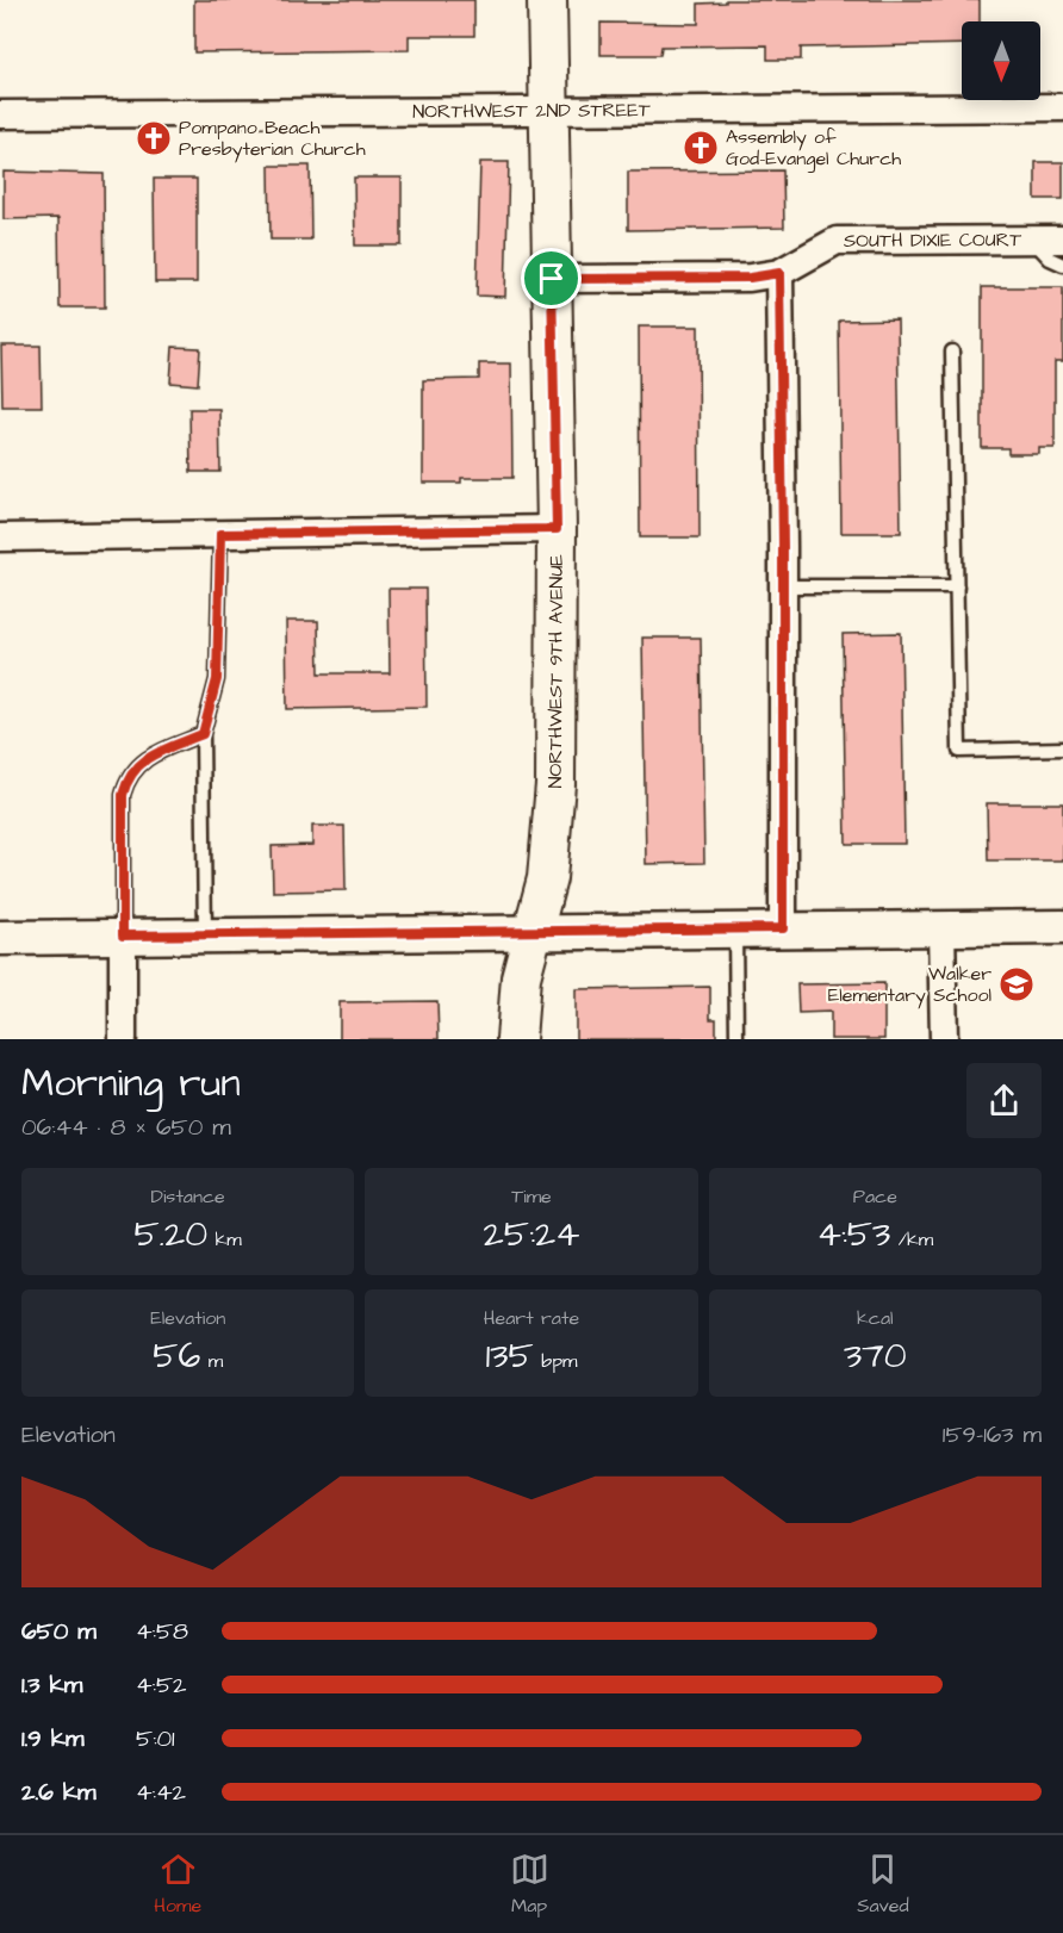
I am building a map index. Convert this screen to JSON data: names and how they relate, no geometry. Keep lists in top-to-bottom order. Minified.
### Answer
{"streets":{"main road":["NORTHWEST 9TH AVENUE"],"street":["NORTHWEST 2ND STREET","SOUTH DIXIE COURT"]},"crossings":[["NORTHWEST 2ND STREET","NORTHWEST 9TH AVENUE"],["SOUTH DIXIE COURT","NORTHWEST 9TH AVENUE"]],"places":{"church":["Pompano Beach Presbyterian Church","Assembly of God-Evangel Church"],"school or university":["Walker Elementary School"]},"north":"bottom","page":{"heading":["Morning run","06:44 · 8 × 650 m"],"stats":[["Distance","5.20 km"],["Time","25:24"],["Pace","4:53 /km"],["Elevation","56 m"],["Heart rate","135 bpm"],["kcal","370"]],"chart":["Elevation","159–163 m"],"list":[{"name":"650 m","note":"4:58"},{"name":"1.3 km","note":"4:52"},{"name":"1.9 km","note":"5:01"},{"name":"2.6 km","note":"4:42"}],"tabs":["Home","Map","Saved"]}}
